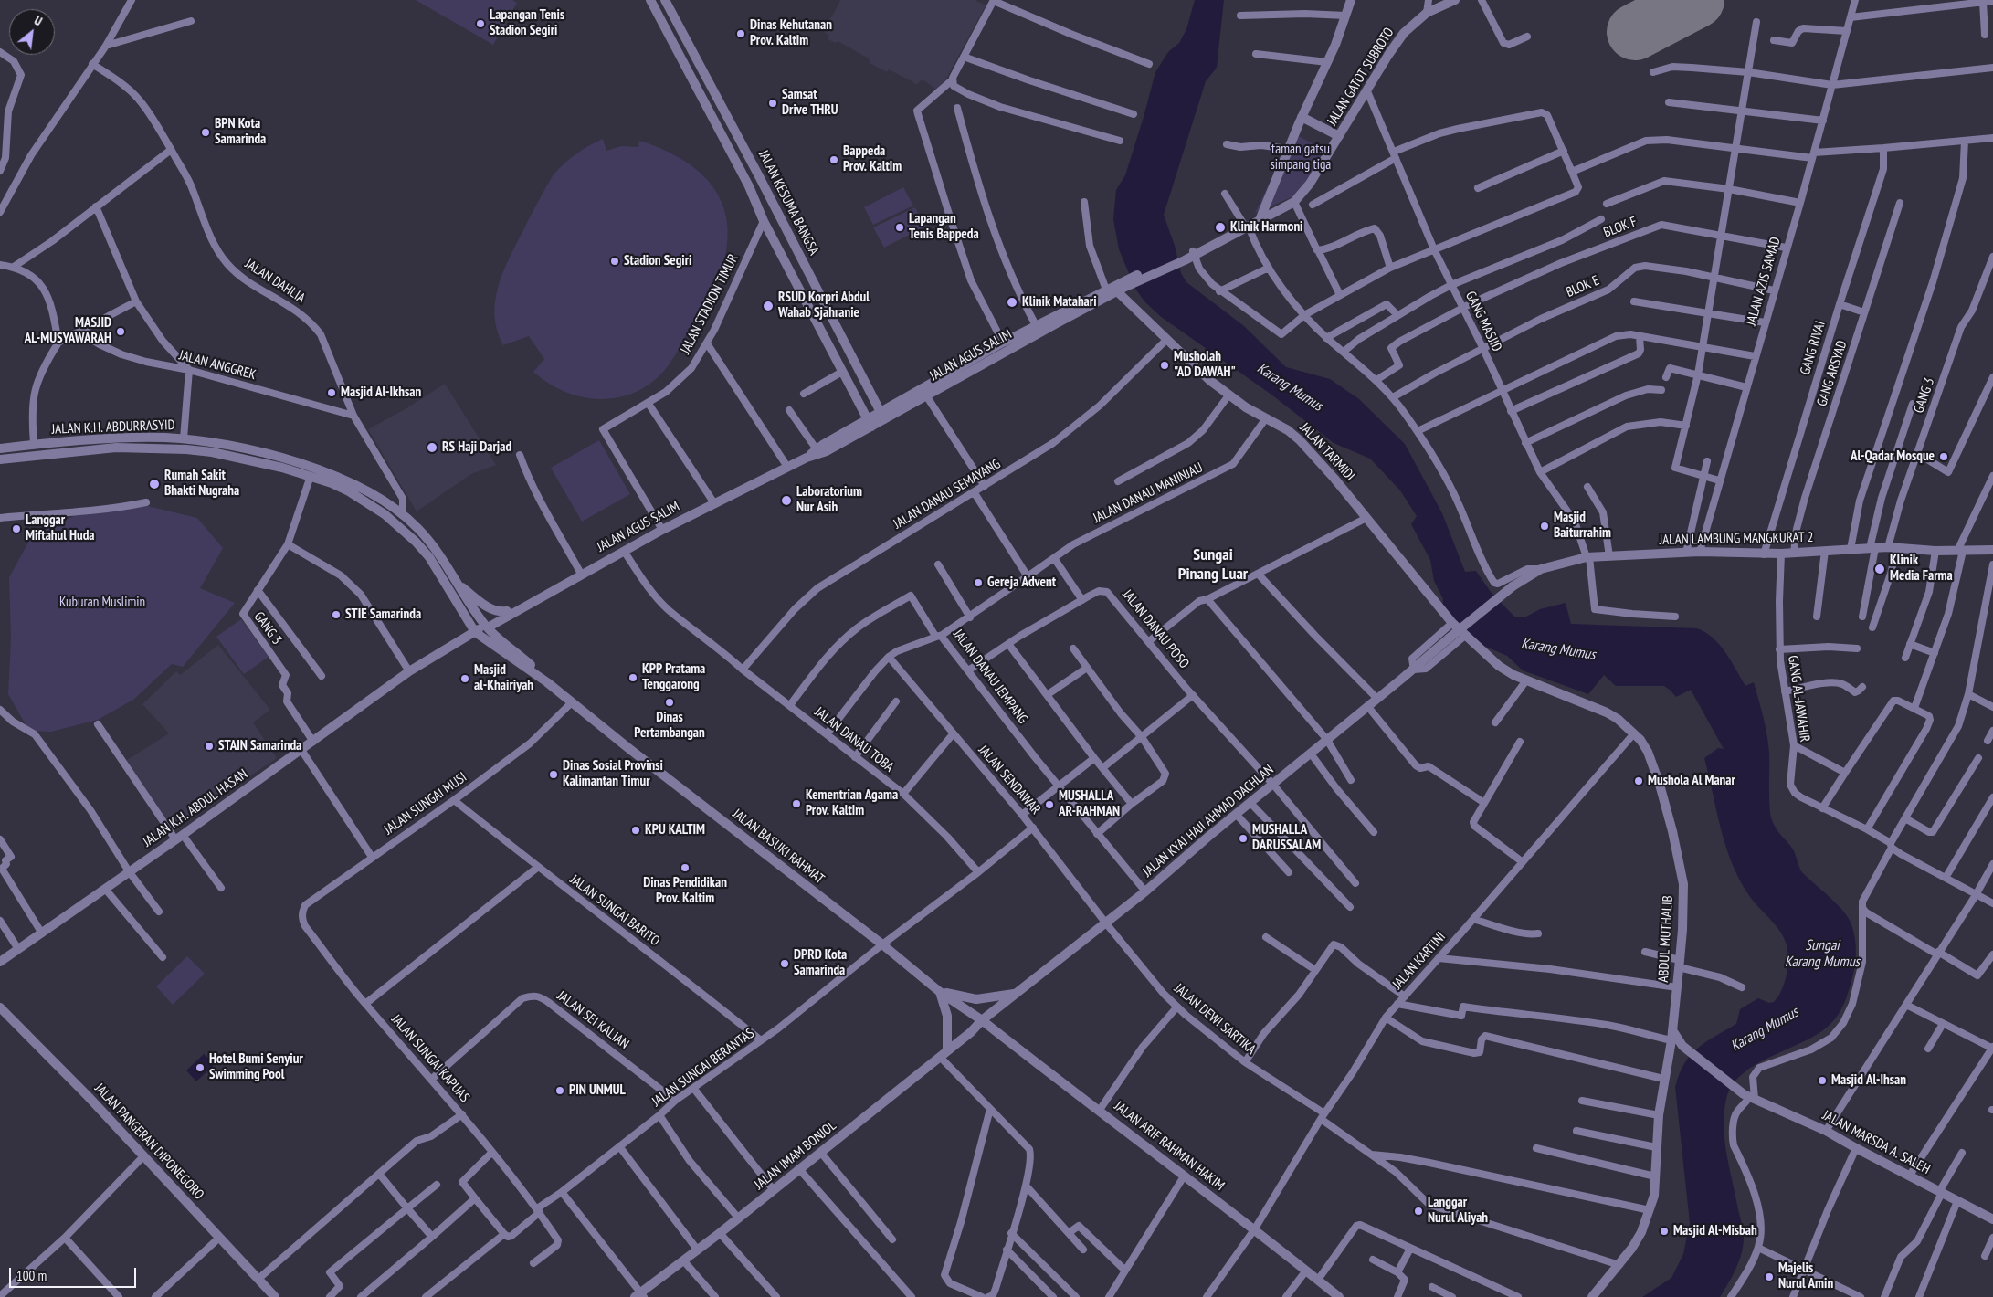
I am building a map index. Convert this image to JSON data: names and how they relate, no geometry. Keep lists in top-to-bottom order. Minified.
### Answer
{"streets":{"street":["JALAN GATOT SUBROTO","JALAN KESUMA BANGSA","BLOK F","JALAN DAHLIA","JALAN AZIS SAMAD","BLOK E","JALAN STADION TIMUR","GANG MASJID","GANG RIVAI","JALAN AGUS SALIM","JALAN ANGGREK","GANG ARSYAD","GANG 3","JALAN K.H. ABDURRASYID","JALAN TARMIDI","JALAN DANAU MANINJAU","JALAN DANAU SEMAYANG","JALAN LAMBUNG MANGKURAT 2","JALAN DANAU POSO","JALAN DANAU JEMPANG","GANG AL-JAWAHIR","JALAN DANAU TOBA","JALAN SENDAWAR","JALAN SUNGAI MUSI","JALAN K.H. ABDUL HASAN","JALAN KYAI HAJI AHMAD DACHLAN","JALAN BASUKI RAHMAT","JALAN SUNGAI BARITO","ABDUL MUTHALIB","JALAN KARTINI","JALAN DEWI SARTIKA","JALAN SEI KALIAN","JALAN SUNGAI KAPUAS","JALAN SUNGAI BERANTAS","JALAN PANGERAN DIPONEGORO","JALAN MARSDA A. SALEH","JALAN ARIF RAHMAN HAKIM","JALAN IMAM BONJOL"]},"crossings":[["JALAN GATOT SUBROTO","GANG MASJID"],["JALAN GATOT SUBROTO","JALAN AGUS SALIM"],["JALAN GATOT SUBROTO","JALAN TARMIDI"],["JALAN KESUMA BANGSA","JALAN STADION TIMUR"],["JALAN KESUMA BANGSA","JALAN AGUS SALIM"],["BLOK F","JALAN AZIS SAMAD"],["BLOK F","GANG MASJID"],["JALAN DAHLIA","JALAN ANGGREK"],["JALAN DAHLIA","JALAN K.H. ABDURRASYID"],["JALAN AZIS SAMAD","BLOK E"],["JALAN AZIS SAMAD","JALAN LAMBUNG MANGKURAT 2"],["BLOK E","GANG MASJID"],["JALAN STADION TIMUR","JALAN AGUS SALIM"],["GANG MASJID","JALAN LAMBUNG MANGKURAT 2"],["GANG RIVAI","JALAN LAMBUNG MANGKURAT 2"],["JALAN AGUS SALIM","JALAN K.H. ABDURRASYID"],["JALAN AGUS SALIM","JALAN TARMIDI"],["JALAN AGUS SALIM","JALAN DANAU TOBA"],["JALAN AGUS SALIM","JALAN K.H. ABDUL HASAN"],["JALAN AGUS SALIM","JALAN BASUKI RAHMAT"],["GANG ARSYAD","JALAN LAMBUNG MANGKURAT 2"],["GANG 3","JALAN K.H. ABDURRASYID"],["GANG 3","JALAN LAMBUNG MANGKURAT 2"],["GANG 3","JALAN K.H. ABDUL HASAN"],["JALAN K.H. ABDURRASYID","JALAN K.H. ABDUL HASAN"],["JALAN K.H. ABDURRASYID","JALAN BASUKI RAHMAT"],["JALAN TARMIDI","JALAN DANAU MANINJAU"],["JALAN TARMIDI","JALAN DANAU SEMAYANG"],["JALAN TARMIDI","ABDUL MUTHALIB"],["JALAN DANAU MANINJAU","JALAN DANAU JEMPANG"],["JALAN DANAU SEMAYANG","JALAN DANAU TOBA"],["JALAN LAMBUNG MANGKURAT 2","GANG AL-JAWAHIR"],["JALAN LAMBUNG MANGKURAT 2","JALAN KYAI HAJI AHMAD DACHLAN"],["JALAN DANAU POSO","JALAN DANAU JEMPANG"],["JALAN DANAU POSO","JALAN KYAI HAJI AHMAD DACHLAN"],["JALAN DANAU JEMPANG","JALAN KYAI HAJI AHMAD DACHLAN"],["JALAN SENDAWAR","JALAN KYAI HAJI AHMAD DACHLAN"],["JALAN SENDAWAR","JALAN DEWI SARTIKA"],["JALAN SUNGAI MUSI","JALAN BASUKI RAHMAT"],["JALAN SUNGAI MUSI","JALAN SUNGAI BARITO"],["JALAN SUNGAI MUSI","JALAN SUNGAI KAPUAS"],["JALAN K.H. ABDUL HASAN","JALAN BASUKI RAHMAT"],["JALAN KYAI HAJI AHMAD DACHLAN","JALAN BASUKI RAHMAT"],["JALAN KYAI HAJI AHMAD DACHLAN","JALAN DEWI SARTIKA"],["JALAN KYAI HAJI AHMAD DACHLAN","JALAN ARIF RAHMAN HAKIM"],["JALAN KYAI HAJI AHMAD DACHLAN","JALAN IMAM BONJOL"],["JALAN BASUKI RAHMAT","JALAN SUNGAI BERANTAS"],["JALAN BASUKI RAHMAT","JALAN ARIF RAHMAN HAKIM"],["JALAN BASUKI RAHMAT","JALAN IMAM BONJOL"],["JALAN SUNGAI BARITO","JALAN SUNGAI BERANTAS"],["ABDUL MUTHALIB","JALAN KARTINI"],["ABDUL MUTHALIB","JALAN DEWI SARTIKA"],["ABDUL MUTHALIB","JALAN MARSDA A. SALEH"],["JALAN KARTINI","JALAN DEWI SARTIKA"],["JALAN KARTINI","JALAN ARIF RAHMAN HAKIM"],["JALAN SEI KALIAN","JALAN SUNGAI KAPUAS"],["JALAN SEI KALIAN","JALAN SUNGAI BERANTAS"],["JALAN SUNGAI KAPUAS","JALAN SUNGAI BERANTAS"],["JALAN ARIF RAHMAN HAKIM","JALAN IMAM BONJOL"]],"districts":["Sungai Pinang Luar"],"water":["Karang Mumus","Sungai Karang Mumus"],"parks":["taman gatsu simpang tiga","Kuburan Muslimin"],"places":["Lapangan Tenis Stadion Segiri","Dinas Kehutanan Prov. Kaltim","Samsat Drive THRU","BPN Kota Samarinda","Bappeda Prov. Kaltim","Lapangan Tenis Bappeda","Klinik Harmoni","Stadion Segiri","Klinik Matahari","RSUD Korpri Abdul Wahab Sjahranie","MASJID AL-MUSYAWARAH","Musholah \"AD DAWAH\"","Masjid Al-Ikhsan","RS Haji Darjad","Al-Qadar Mosque","Rumah Sakit Bhakti Nugraha","Laboratorium Nur Asih","Masjid Baiturrahim","Langgar Miftahul Huda","Klinik Media Farma","Gereja Advent","STIE Samarinda","KPP Pratama Tenggarong","Masjid al-Khairiyah","Dinas Pertambangan","STAIN Samarinda","Dinas Sosial Provinsi Kalimantan Timur","Mushola Al Manar","Kementrian Agama Prov. Kaltim","MUSHALLA AR-RAHMAN","KPU KALTIM","MUSHALLA DARUSSALAM","Dinas Pendidikan Prov. Kaltim","DPRD Kota Samarinda","Hotel Bumi Senyiur Swimming Pool","Masjid Al-Ihsan","PIN UNMUL","Langgar Nurul Aliyah","Masjid Al-Misbah","Majelis Nurul Amin"],"scale_bar":"100 m","north":"top right"}
